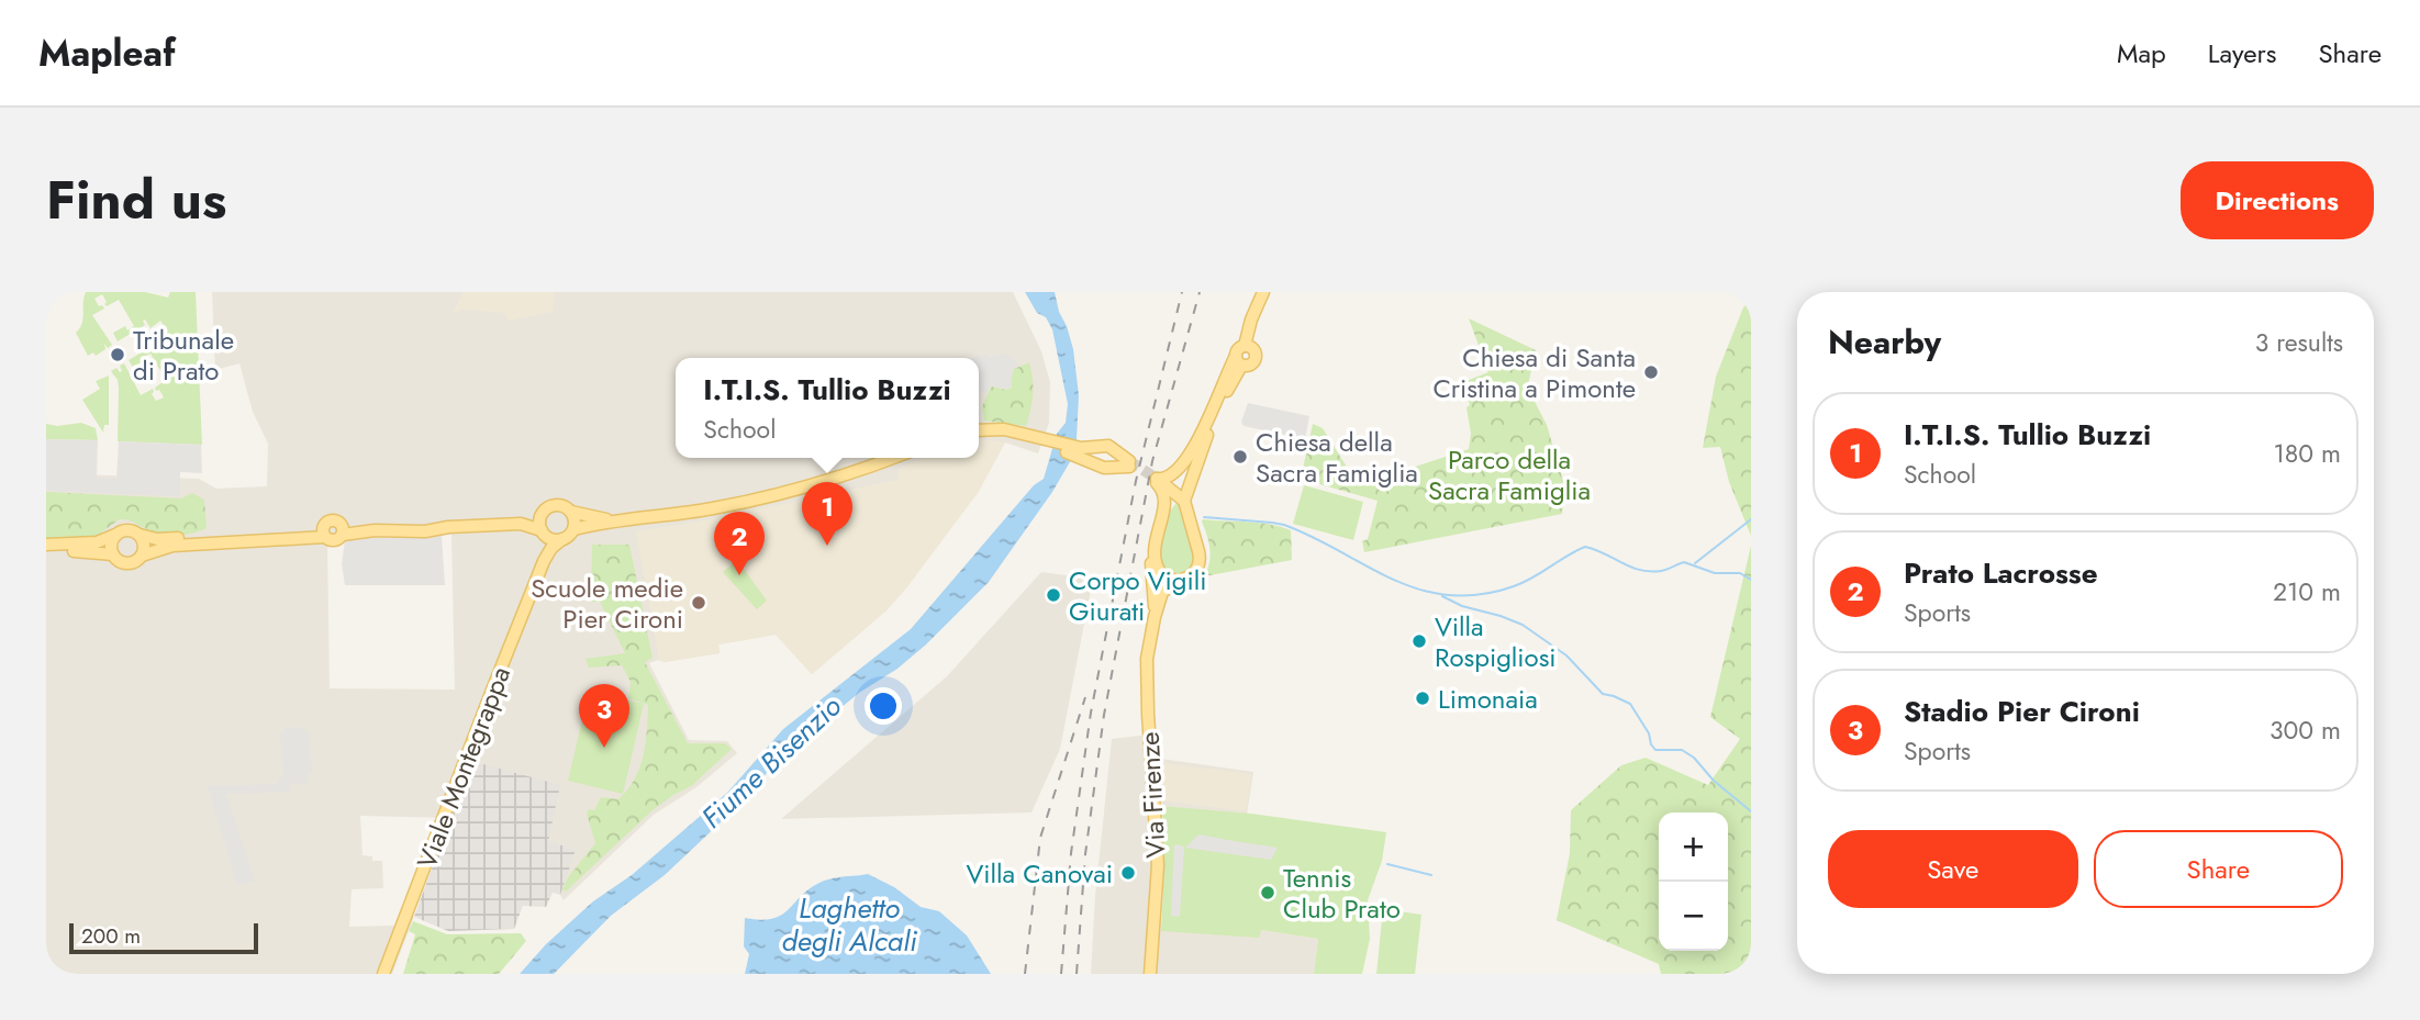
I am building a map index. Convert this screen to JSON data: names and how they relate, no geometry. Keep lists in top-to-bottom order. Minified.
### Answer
{"streets":{"main road":["Viale Montegrappa","Via Firenze"]},"water":["Fiume Bisenzio","Laghetto degli Alcali"],"parks":["Parco della Sacra Famiglia"],"places":["Tribunale di Prato","Chiesa di Santa Cristina a Pimonte","Chiesa della Sacra Famiglia","Corpo Vigili Giurati","Scuole medie Pier Cironi","Villa Rospigliosi","Limonaia","Villa Canovai","Tennis Club Prato"],"scale_bar":"200 m","page":{"header":"Mapleaf","nav":["Map","Layers","Share"],"title":"Find us","buttons":["Directions",["Save","Share"]],"heading":["Nearby","3 results"],"popup":["I.T.I.S. Tullio Buzzi","School"],"list":[{"mark":"1","name":"I.T.I.S. Tullio Buzzi","note":"School","value":"180 m"},{"mark":"2","name":"Prato Lacrosse","note":"Sports","value":"210 m"},{"mark":"3","name":"Stadio Pier Cironi","note":"Sports","value":"300 m"}],"pins":["1","2","3"],"map_buttons":["+","−"],"scale":"200 m"}}
